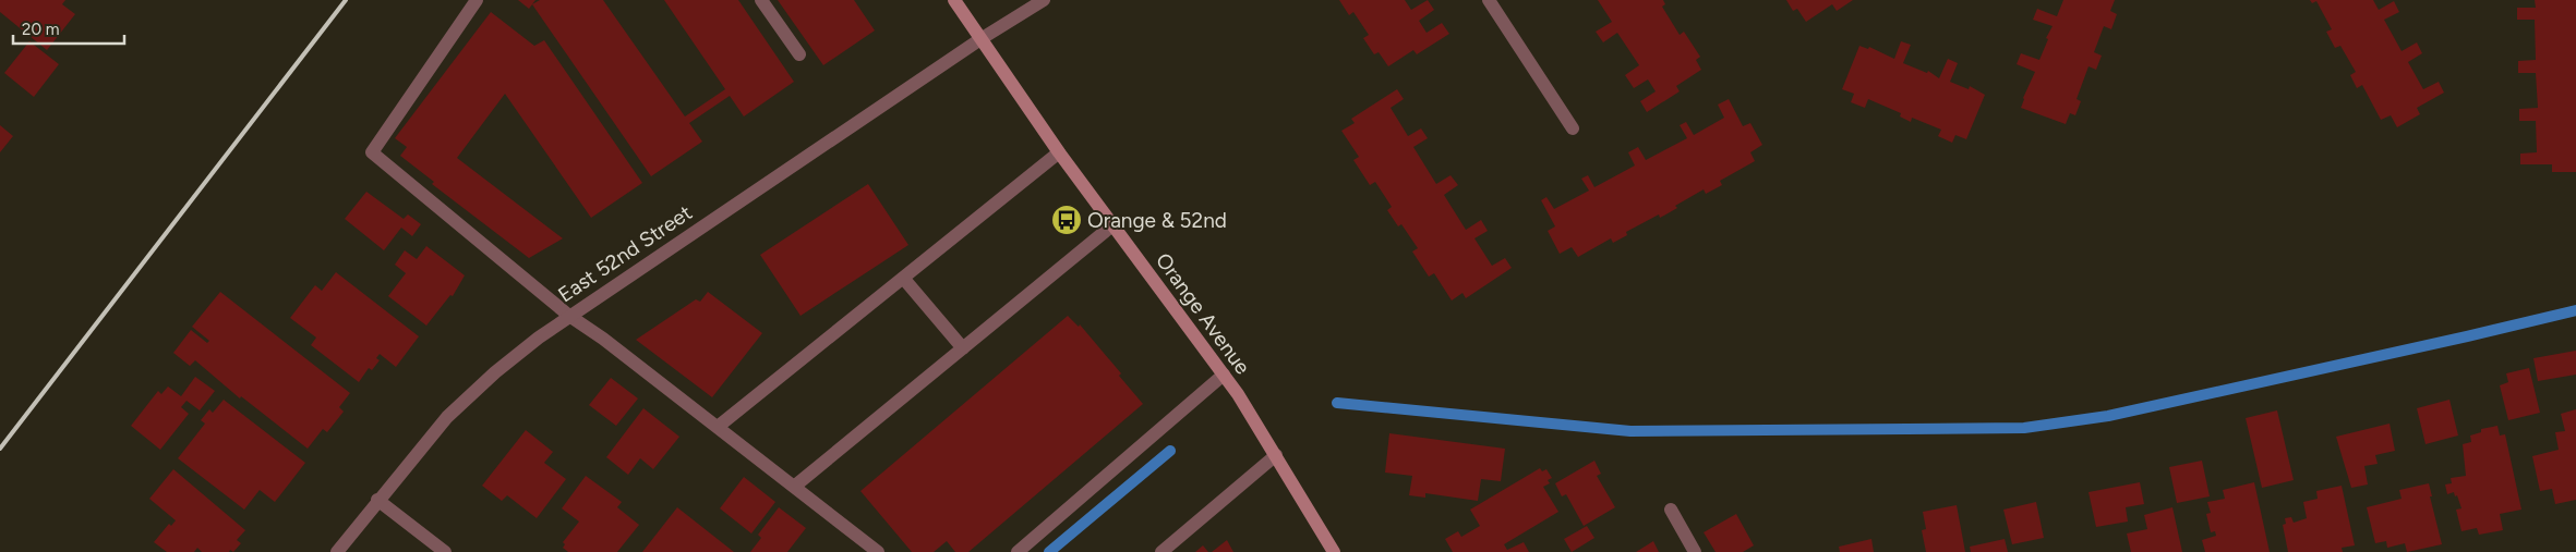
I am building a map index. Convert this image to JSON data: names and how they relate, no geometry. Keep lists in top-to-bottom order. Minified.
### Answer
{"streets":{"street":["East 52nd Street","Orange Avenue"]},"crossings":[["East 52nd Street","Orange Avenue"]],"places":{"bus stop":["Orange & 52nd"]},"scale_bar":"20 m"}
